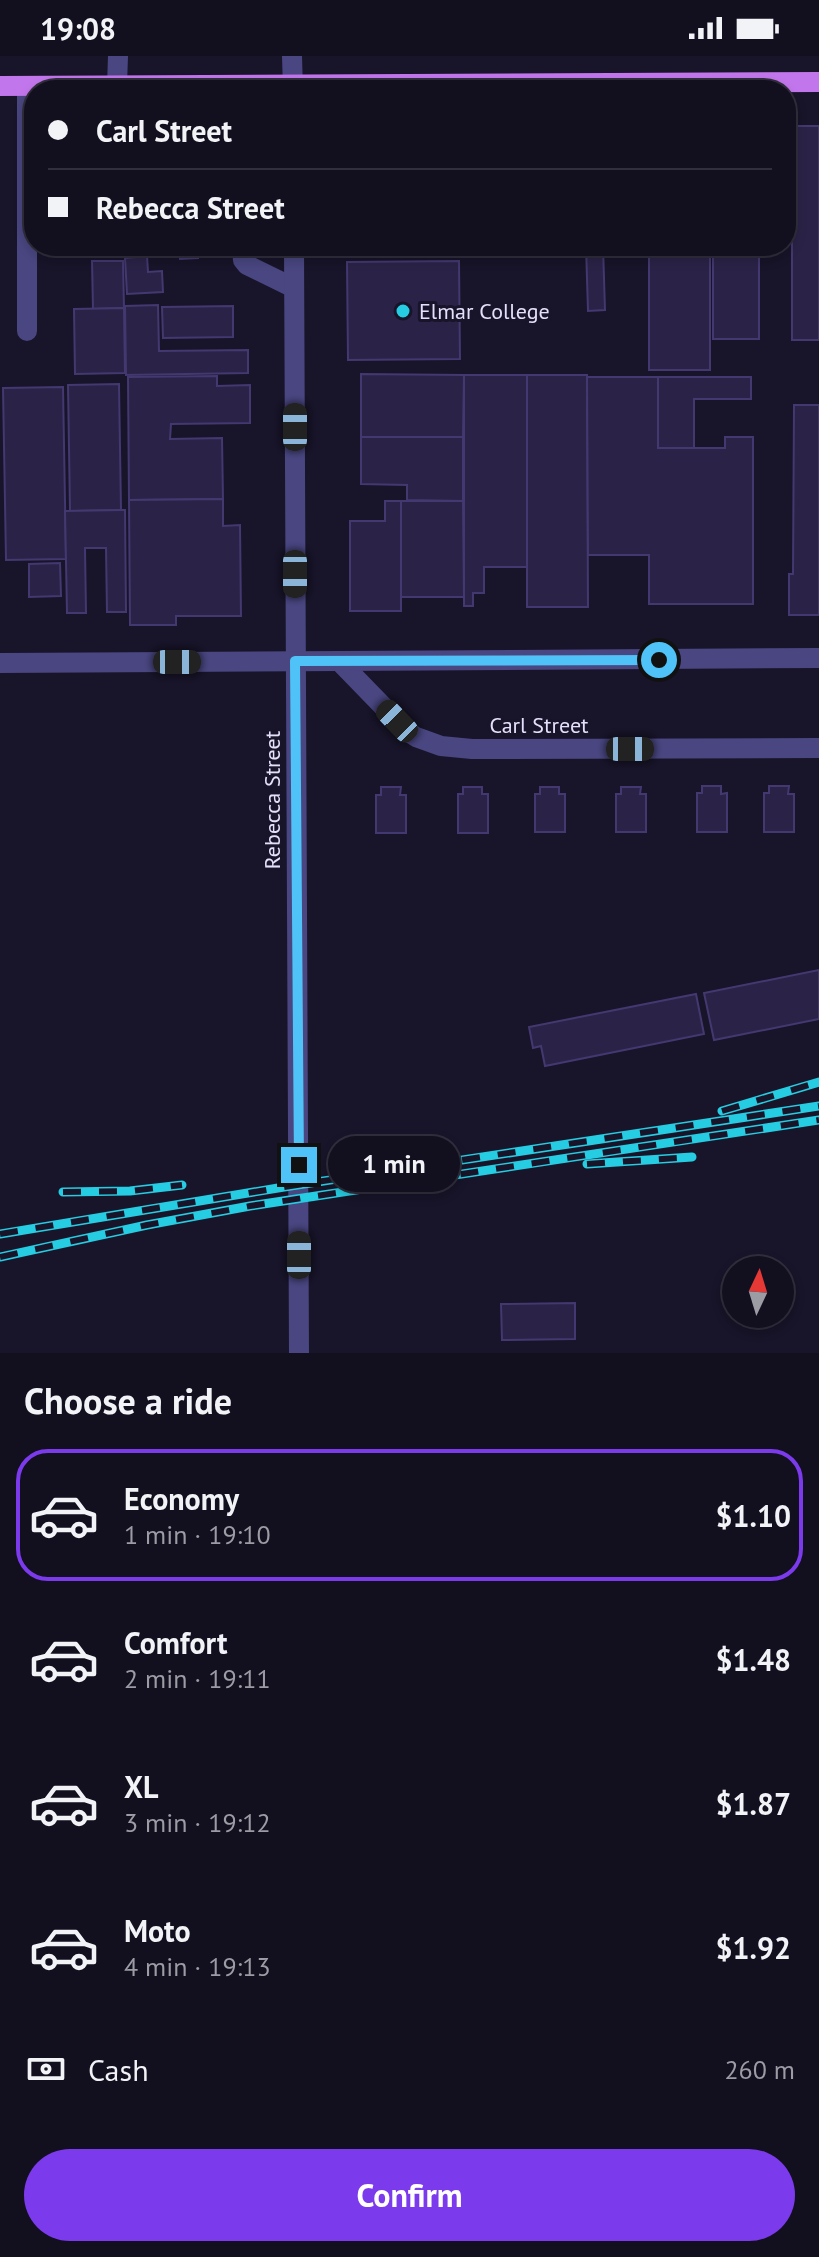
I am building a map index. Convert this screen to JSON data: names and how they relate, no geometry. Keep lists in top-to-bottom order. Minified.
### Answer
{"streets":{"street":["Carl Street","Rebecca Street"]},"places":["Elmar College"],"north":"top","page":{"status":"19:08","banner":["Carl Street","Rebecca Street"],"bubble":"1 min","heading":"Choose a ride","list":[{"name":"Economy","note":"1 min · 19:10","value":"$1.10"},{"name":"Comfort","note":"2 min · 19:11","value":"$1.48"},{"name":"XL","note":"3 min · 19:12","value":"$1.87"},{"name":"Moto","note":"4 min · 19:13","value":"$1.92"}],"pay":["Cash","260 m"],"buttons":"Confirm"}}
